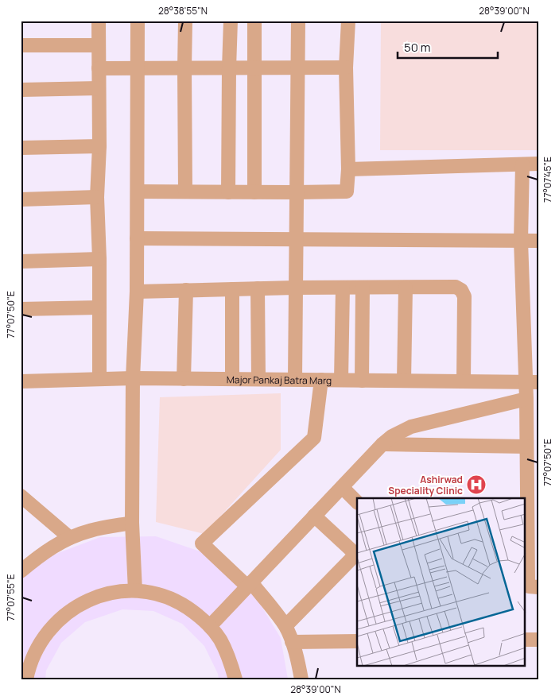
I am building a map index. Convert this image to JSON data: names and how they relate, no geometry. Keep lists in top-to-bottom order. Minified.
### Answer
{"streets":{"street":["Major Pankaj Batra Marg"]},"places":{"hospital":["Ashirwad Speciality Clinic"]},"scale_bar":"50 m","coordinates":["28°38'55\"N","28°39'00\"N","77°07'45\"E","77°07'50\"E","77°07'55\"E"]}
